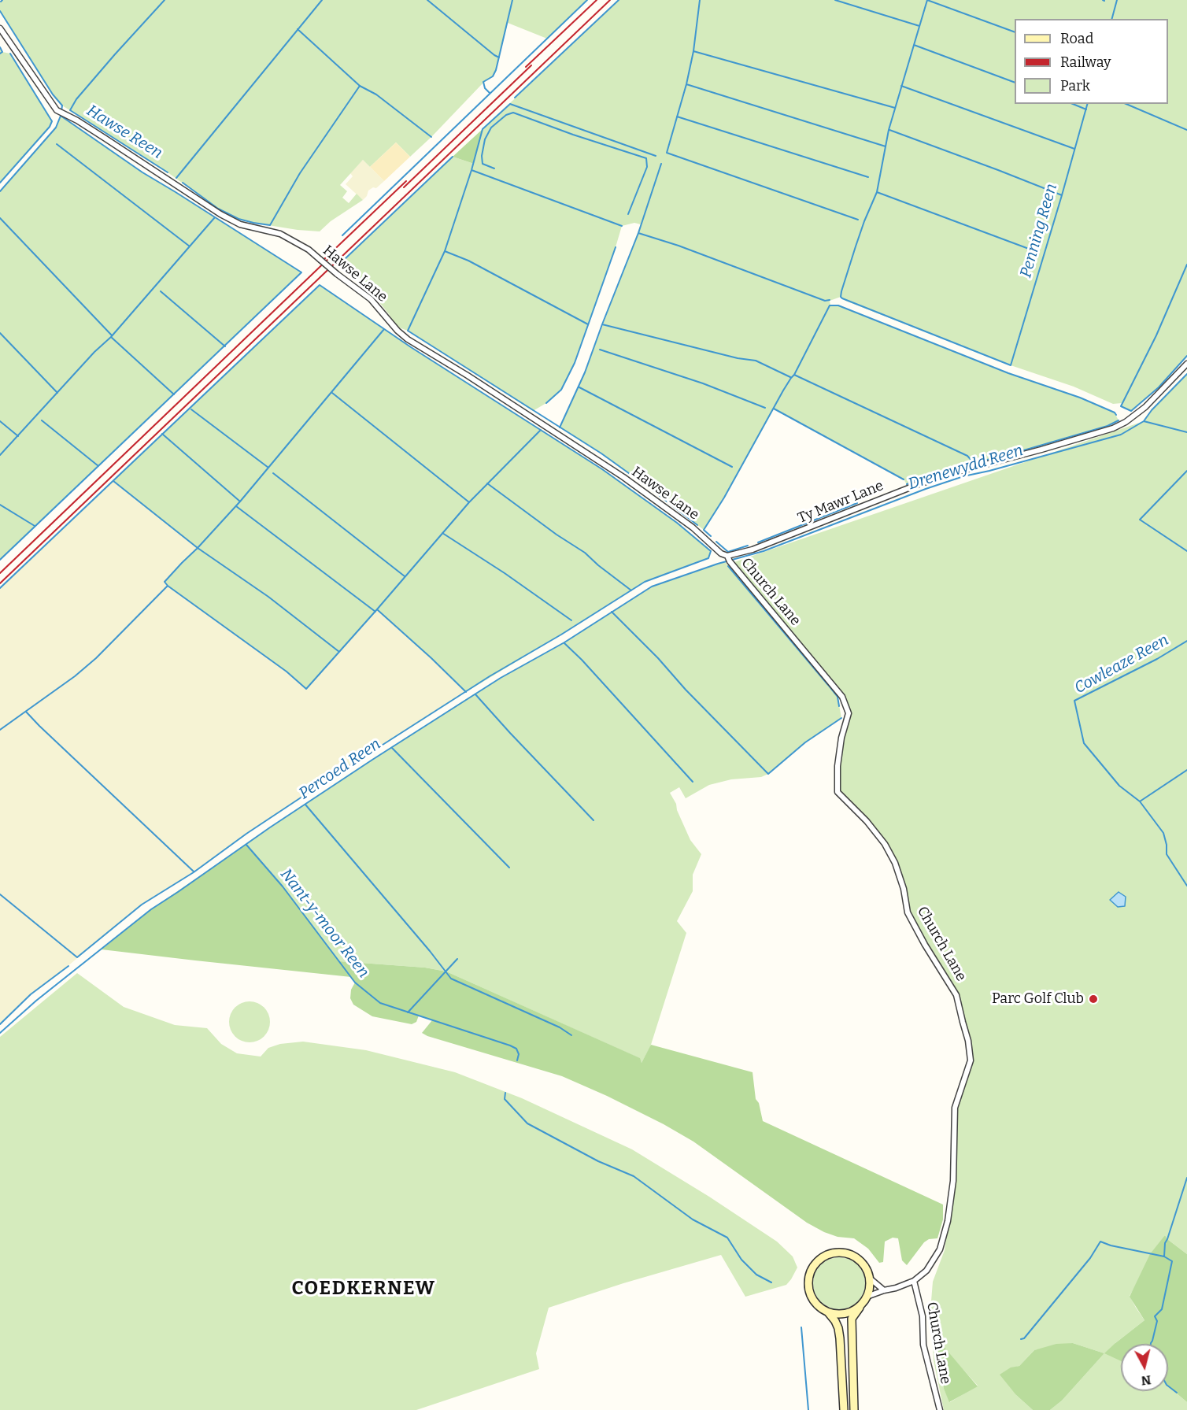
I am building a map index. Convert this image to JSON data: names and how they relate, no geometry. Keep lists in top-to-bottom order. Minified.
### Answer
{"streets":{"street":["Hawse Lane","Ty Mawr Lane","Church Lane"]},"crossings":[["Hawse Lane","Ty Mawr Lane"],["Hawse Lane","Church Lane"],["Ty Mawr Lane","Church Lane"]],"districts":["COEDKERNEW"],"water":["Hawse Reen","Penning Reen","Drenewydd Reen","Cowleaze Reen","Percoed Reen","Nant-y-moor Reen"],"places":["Parc Golf Club"],"legend":["Road","Railway","Park"],"north":"bottom"}
